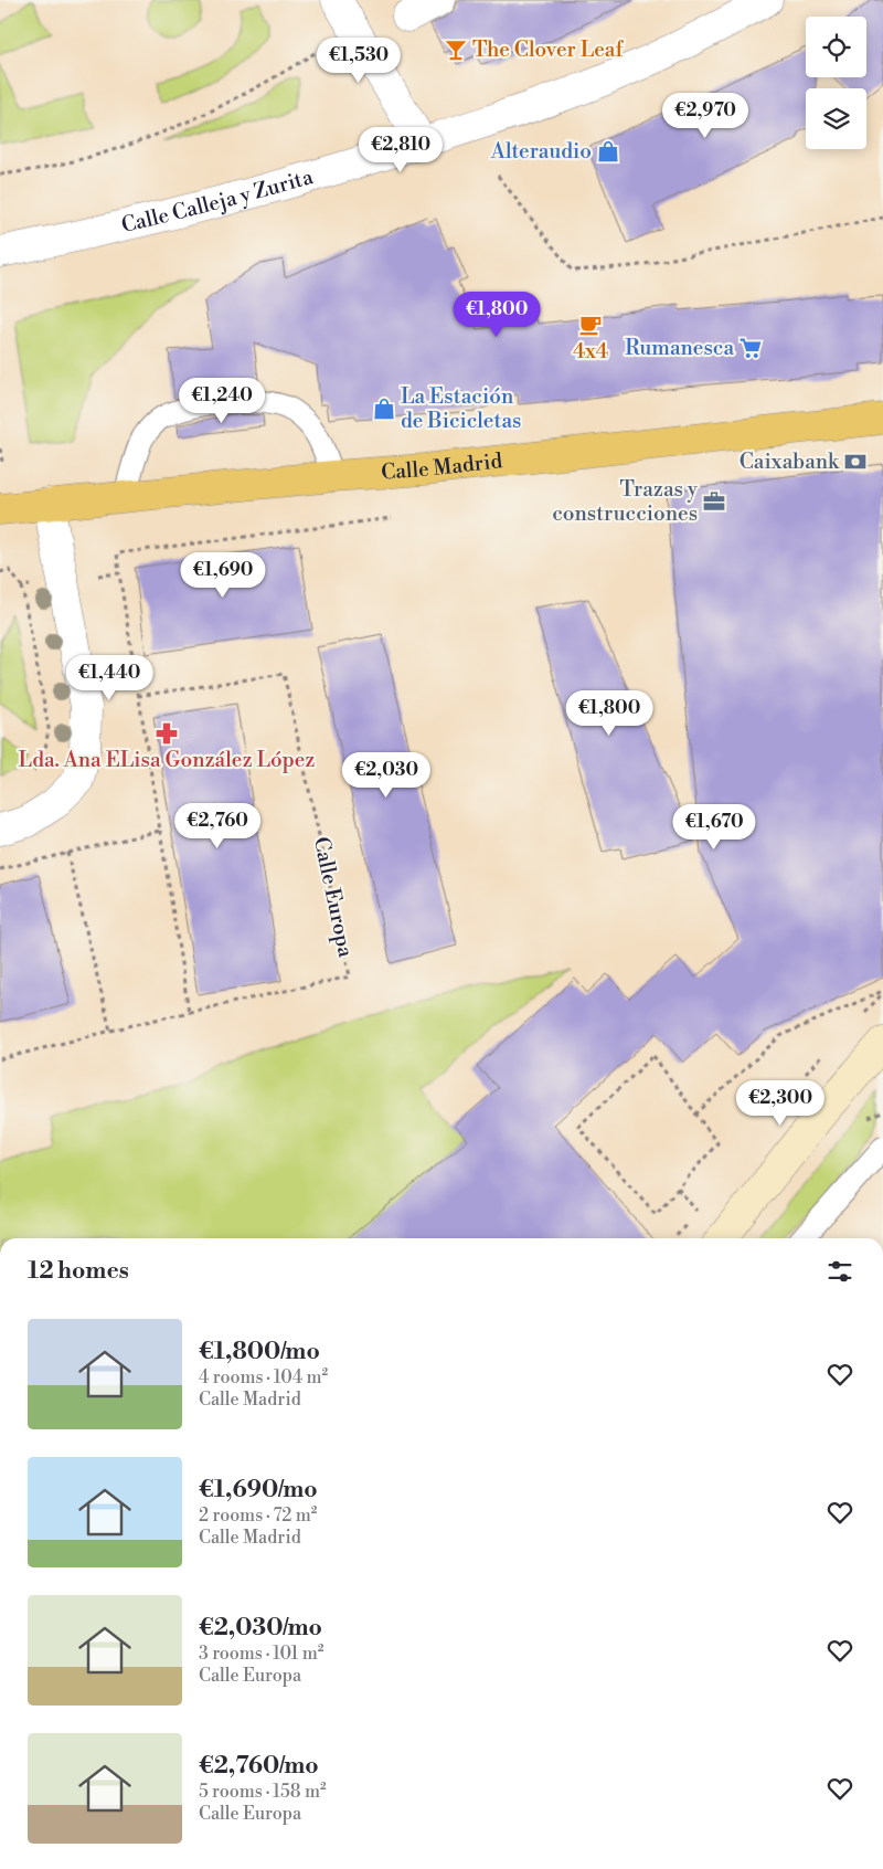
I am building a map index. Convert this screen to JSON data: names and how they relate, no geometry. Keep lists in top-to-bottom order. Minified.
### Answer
{"streets":{"main road":["Calle Madrid"],"street":["Calle Calleja y Zurita"],"path":["Calle Europa"]},"places":{"bar":["The Clover Leaf"],"shop":["Alteraudio","La Estación de Bicicletas"],"cafe":["4x4"],"supermarket":["Rumanesca"],"bank":["Caixabank"],"office":["Trazas y construcciones"],"pharmacy":["Lda. Ana ELisa González López"]},"page":{"price":["€1,530","€2,970","€2,810","€1,800","€1,240","€1,690","€1,440","€1,800","€2,030","€2,760","€1,670","€2,300"],"heading":"12 homes","list":[{"name":"€1,800/mo","note":"4 rooms · 104 m² · Calle Madrid"},{"name":"€1,690/mo","note":"2 rooms · 72 m² · Calle Madrid"},{"name":"€2,030/mo","note":"3 rooms · 101 m² · Calle Europa"},{"name":"€2,760/mo","note":"5 rooms · 158 m² · Calle Europa"}]}}
